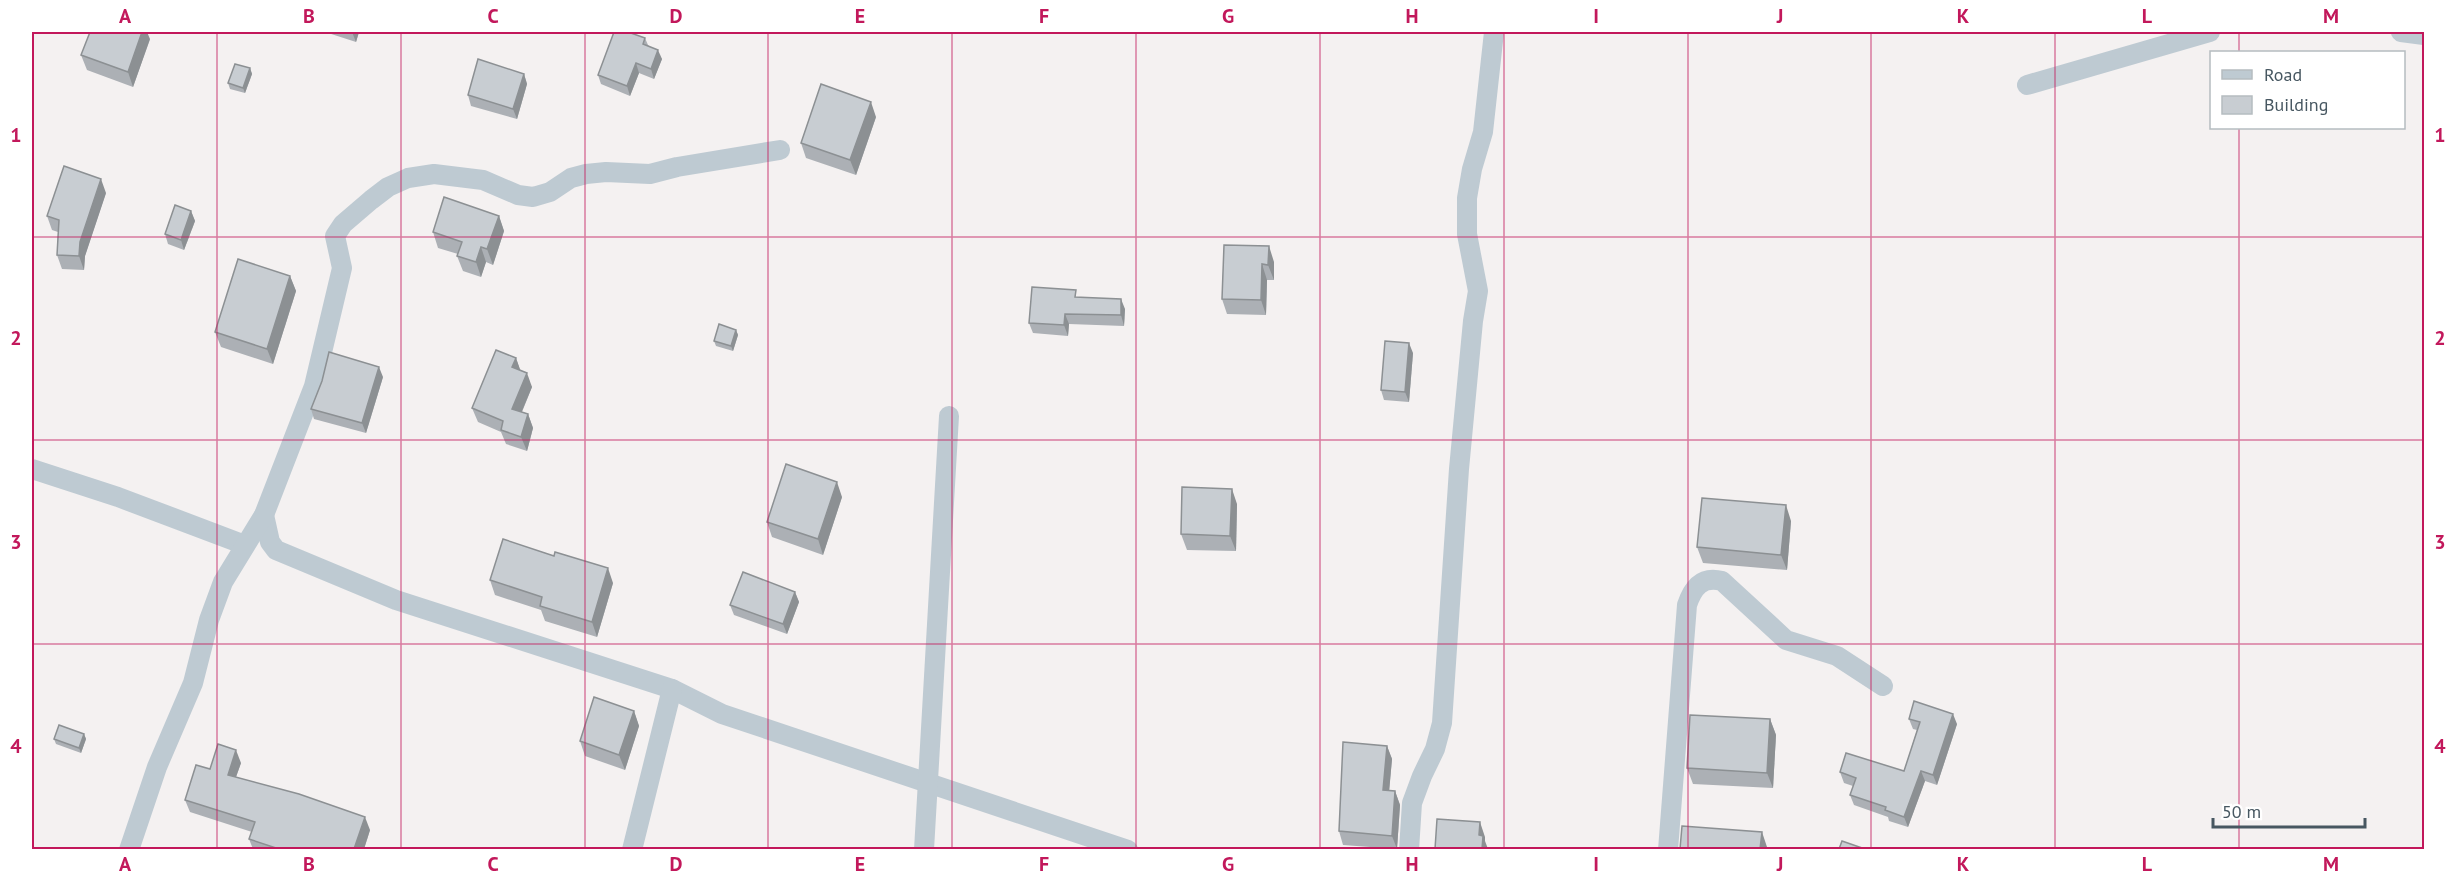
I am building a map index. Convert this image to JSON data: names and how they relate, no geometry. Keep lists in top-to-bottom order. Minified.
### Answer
{"legend":["Road","Building"],"scale_bar":"50 m","grid":{"columns":["A","B","C","D","E","F","G","H","I","J","K","L","M"],"rows":["1","2","3","4"]}}
